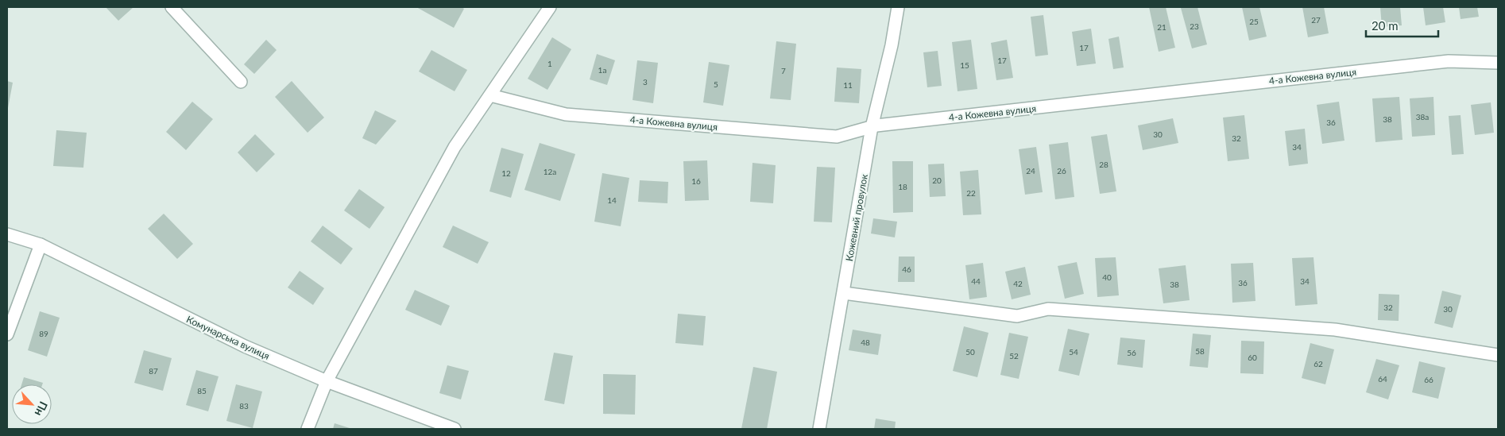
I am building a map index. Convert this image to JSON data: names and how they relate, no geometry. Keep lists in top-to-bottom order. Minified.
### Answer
{"streets":{"street":["4-а Кожевна вулиця","Кожевний провулок","Комунарська вулиця"]},"crossings":[["4-а Кожевна вулиця","Кожевний провулок"]],"house_numbers":["27","25","23","21","17","17","1","15","1а","7","3","5","11","38а","38","36","30","32","34","28","24","26","12а","12","20","16","18","22","14","46","40","44","34","36","42","38","32","30","89","48","58","50","54","56","52","60","62","87","64","66","85","83"],"scale_bar":"20 m","north":"bottom right"}
